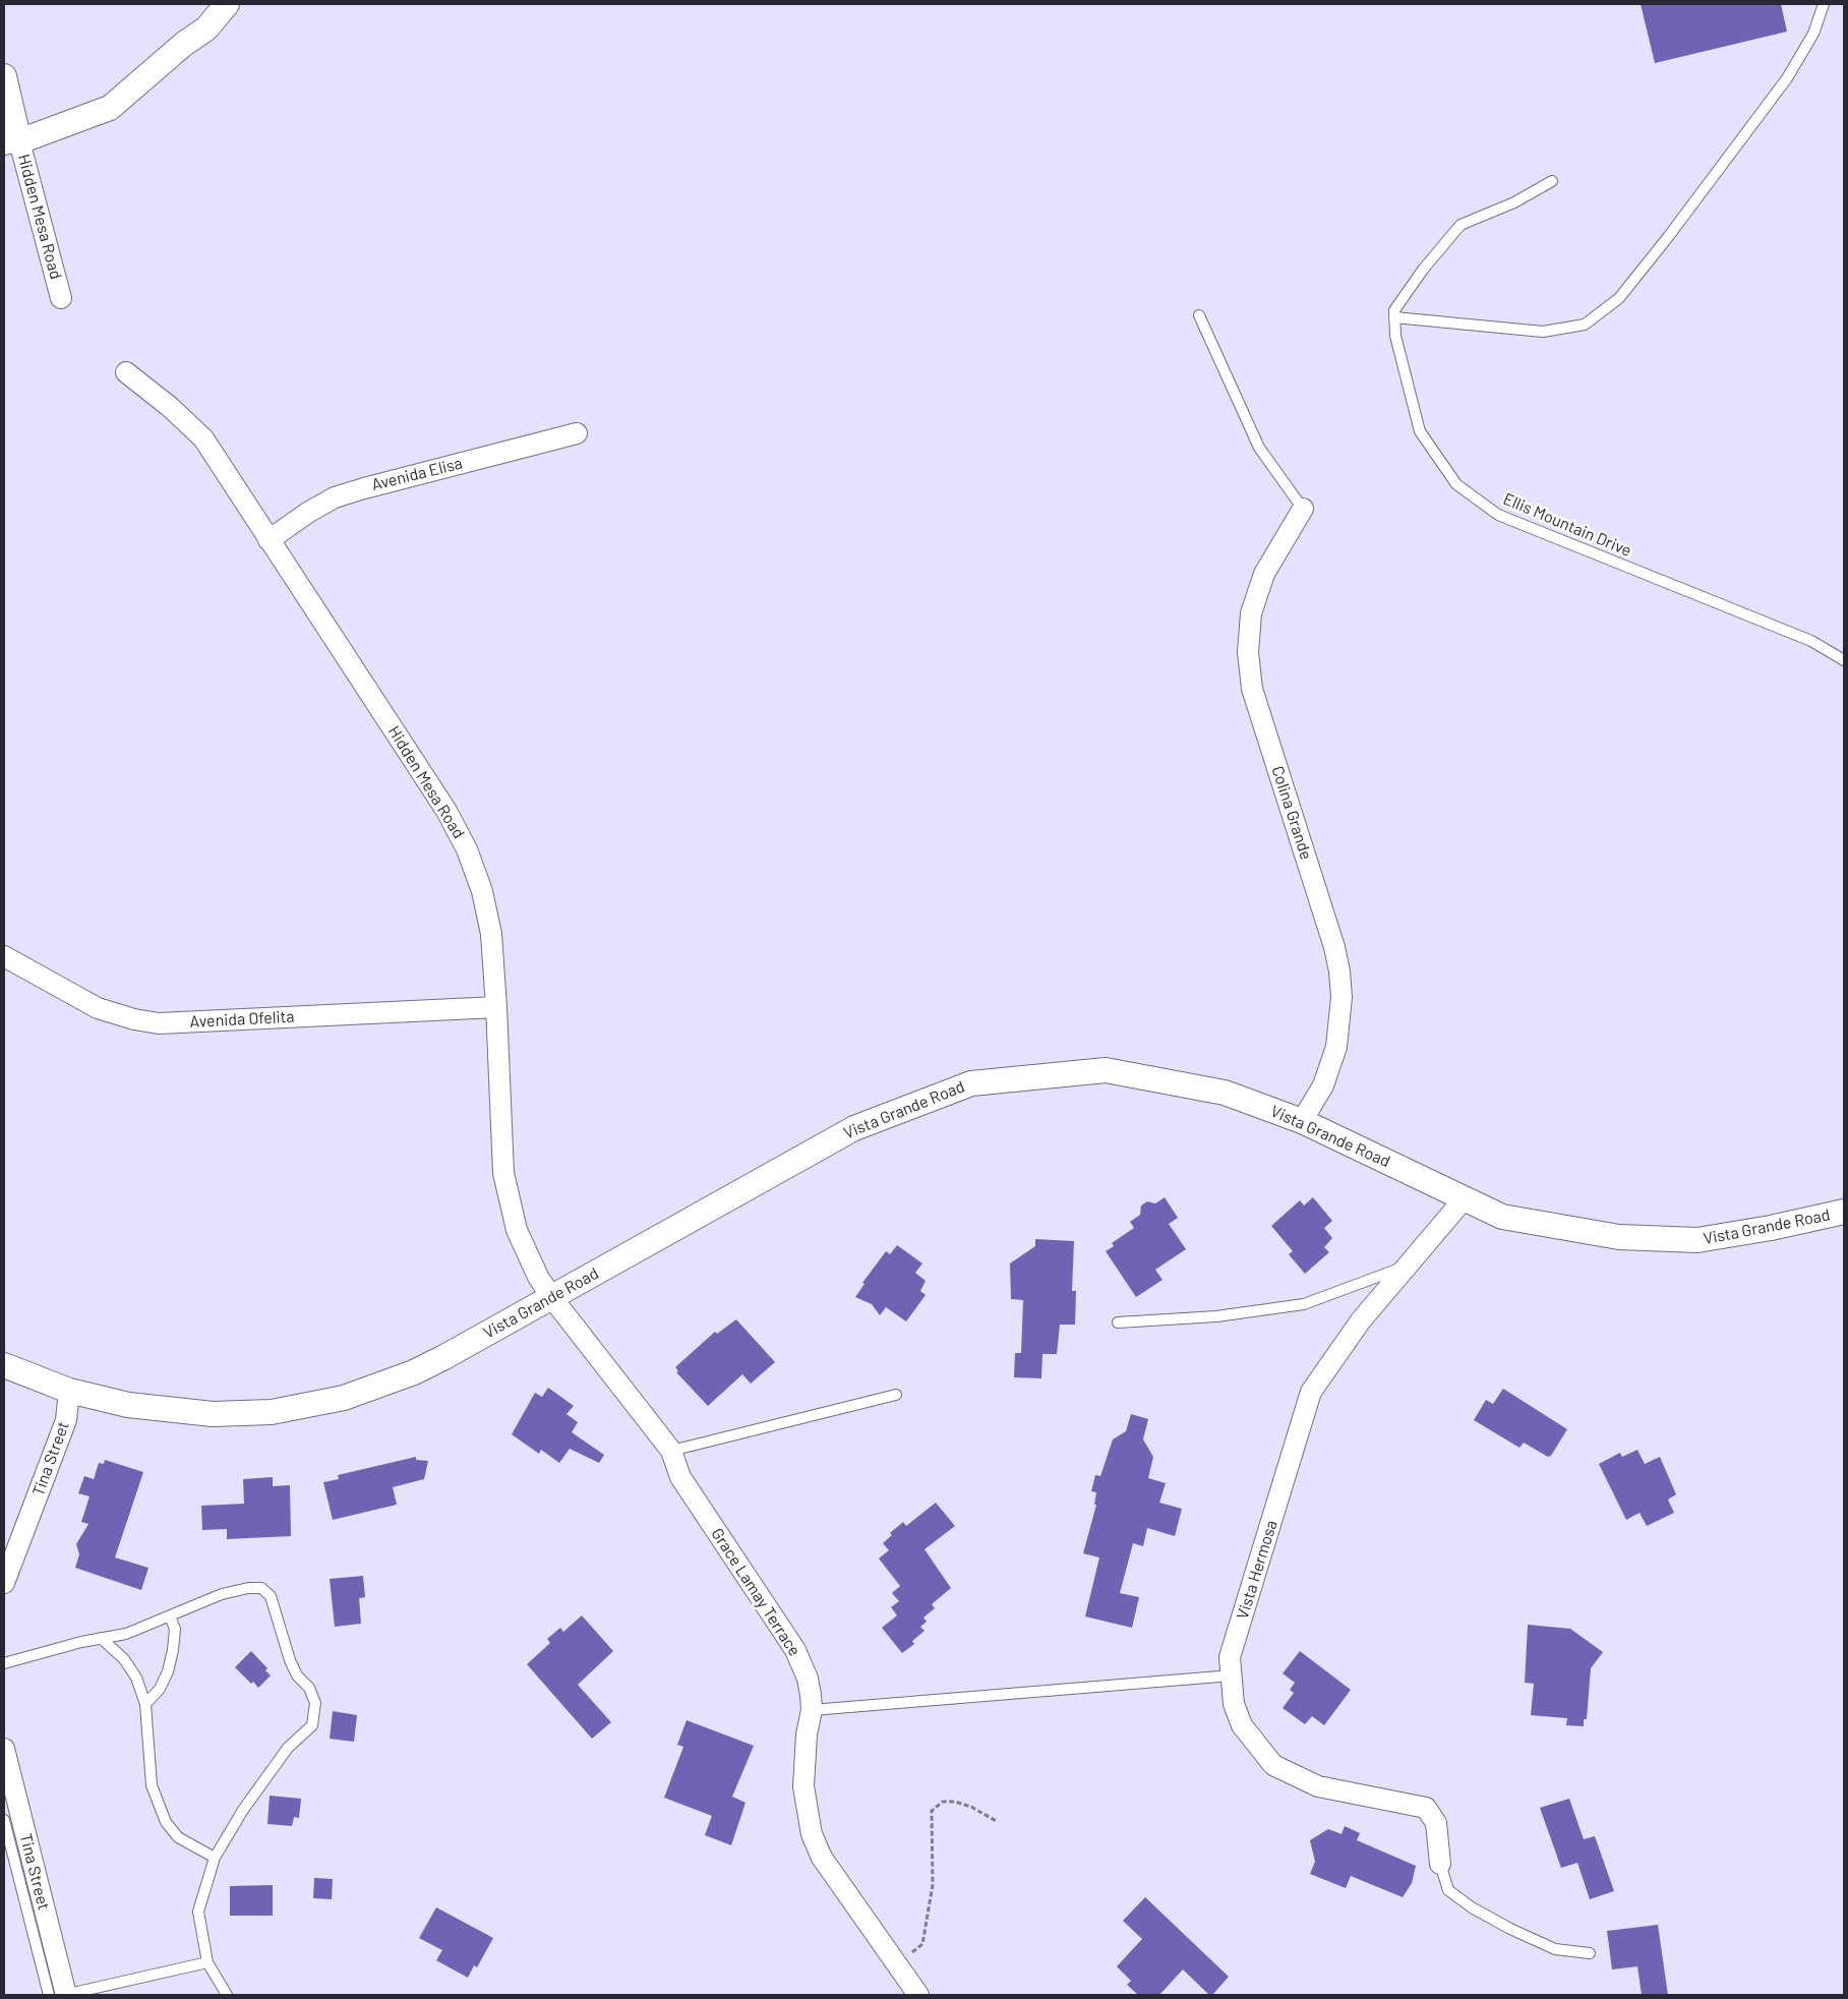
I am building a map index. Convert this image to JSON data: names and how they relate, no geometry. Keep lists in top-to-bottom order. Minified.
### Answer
{"streets":{"street":["Hidden Mesa Road","Avenida Elisa","Colina Grande","Avenida Ofelita","Vista Grande Road","Tina Street","Vista Hermosa","Grace Lamay Terrace"],"lane":["Ellis Mountain Drive"]},"crossings":[["Hidden Mesa Road","Avenida Elisa"],["Hidden Mesa Road","Avenida Ofelita"],["Hidden Mesa Road","Vista Grande Road"],["Hidden Mesa Road","Grace Lamay Terrace"],["Colina Grande","Vista Grande Road"],["Vista Grande Road","Tina Street"],["Vista Grande Road","Vista Hermosa"],["Vista Grande Road","Grace Lamay Terrace"]]}
